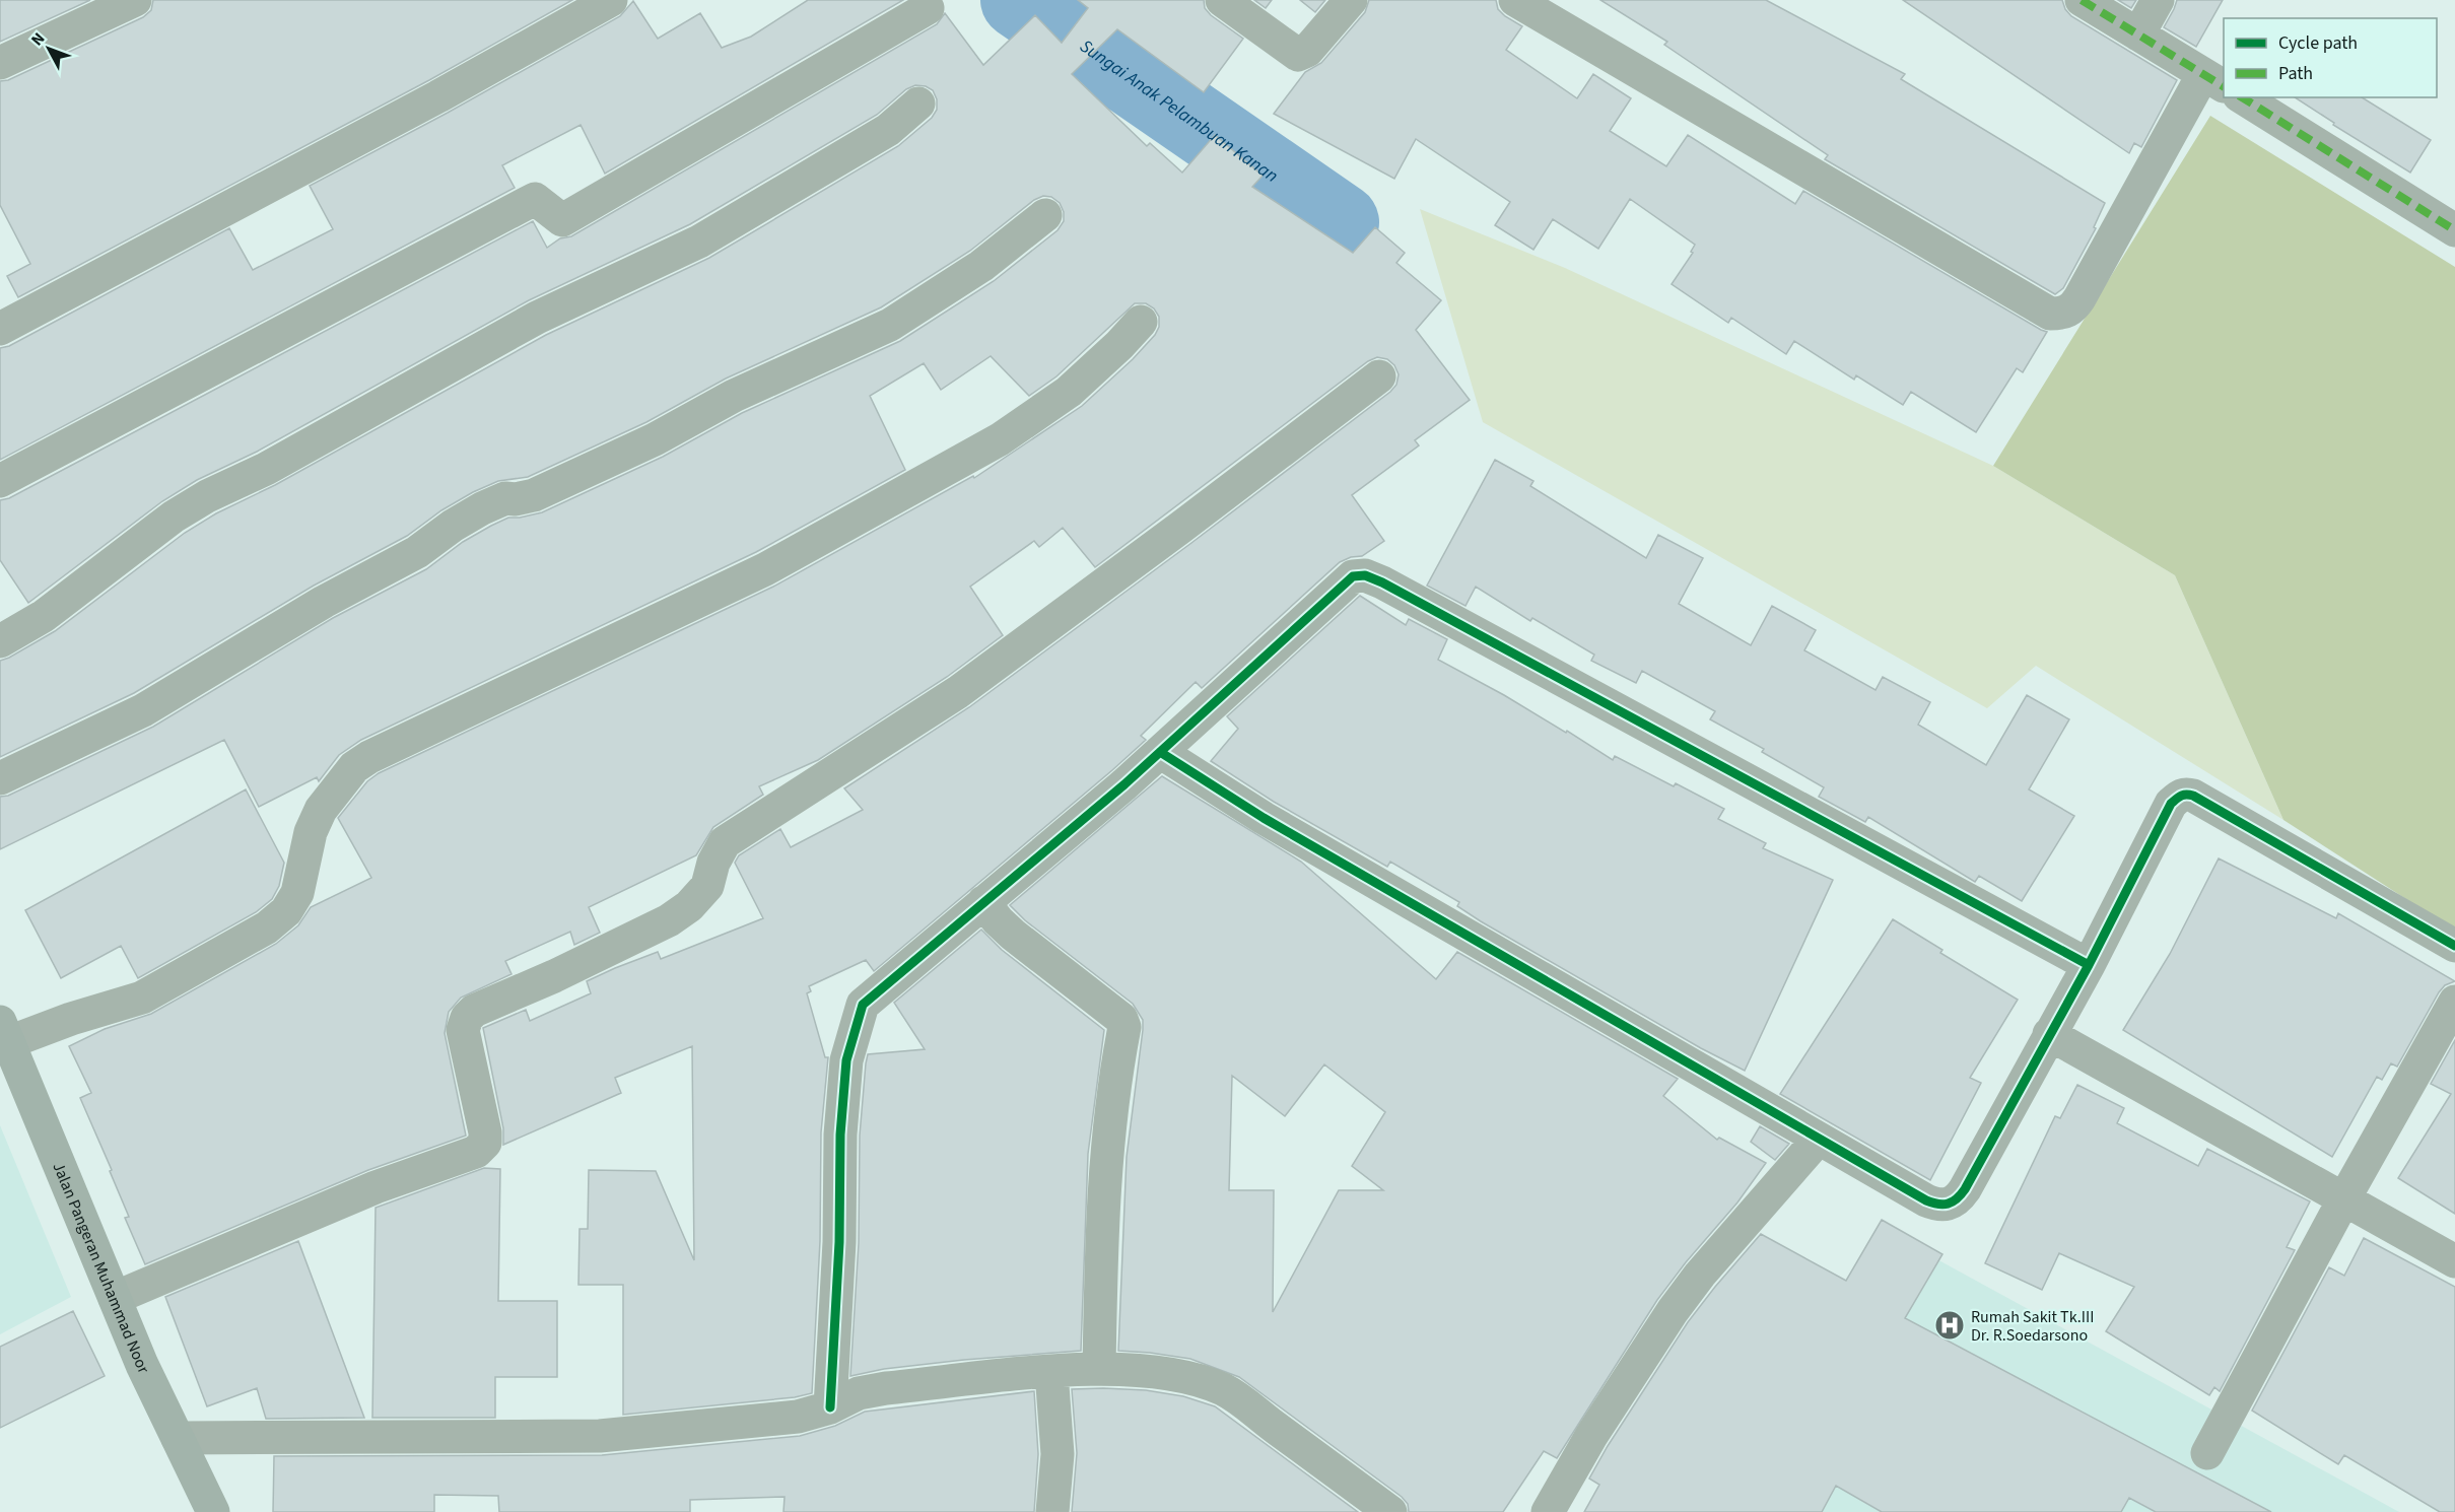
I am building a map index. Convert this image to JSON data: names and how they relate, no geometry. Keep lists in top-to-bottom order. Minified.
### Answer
{"streets":{"main road":["Jalan Pangeran Muhammad Noor"]},"water":["Sungai Anak Pelambuan Kanan"],"places":{"hospital":["Rumah Sakit Tk.III Dr. R.Soedarsono"]},"legend":["Cycle path","Path"],"north":"top left"}
